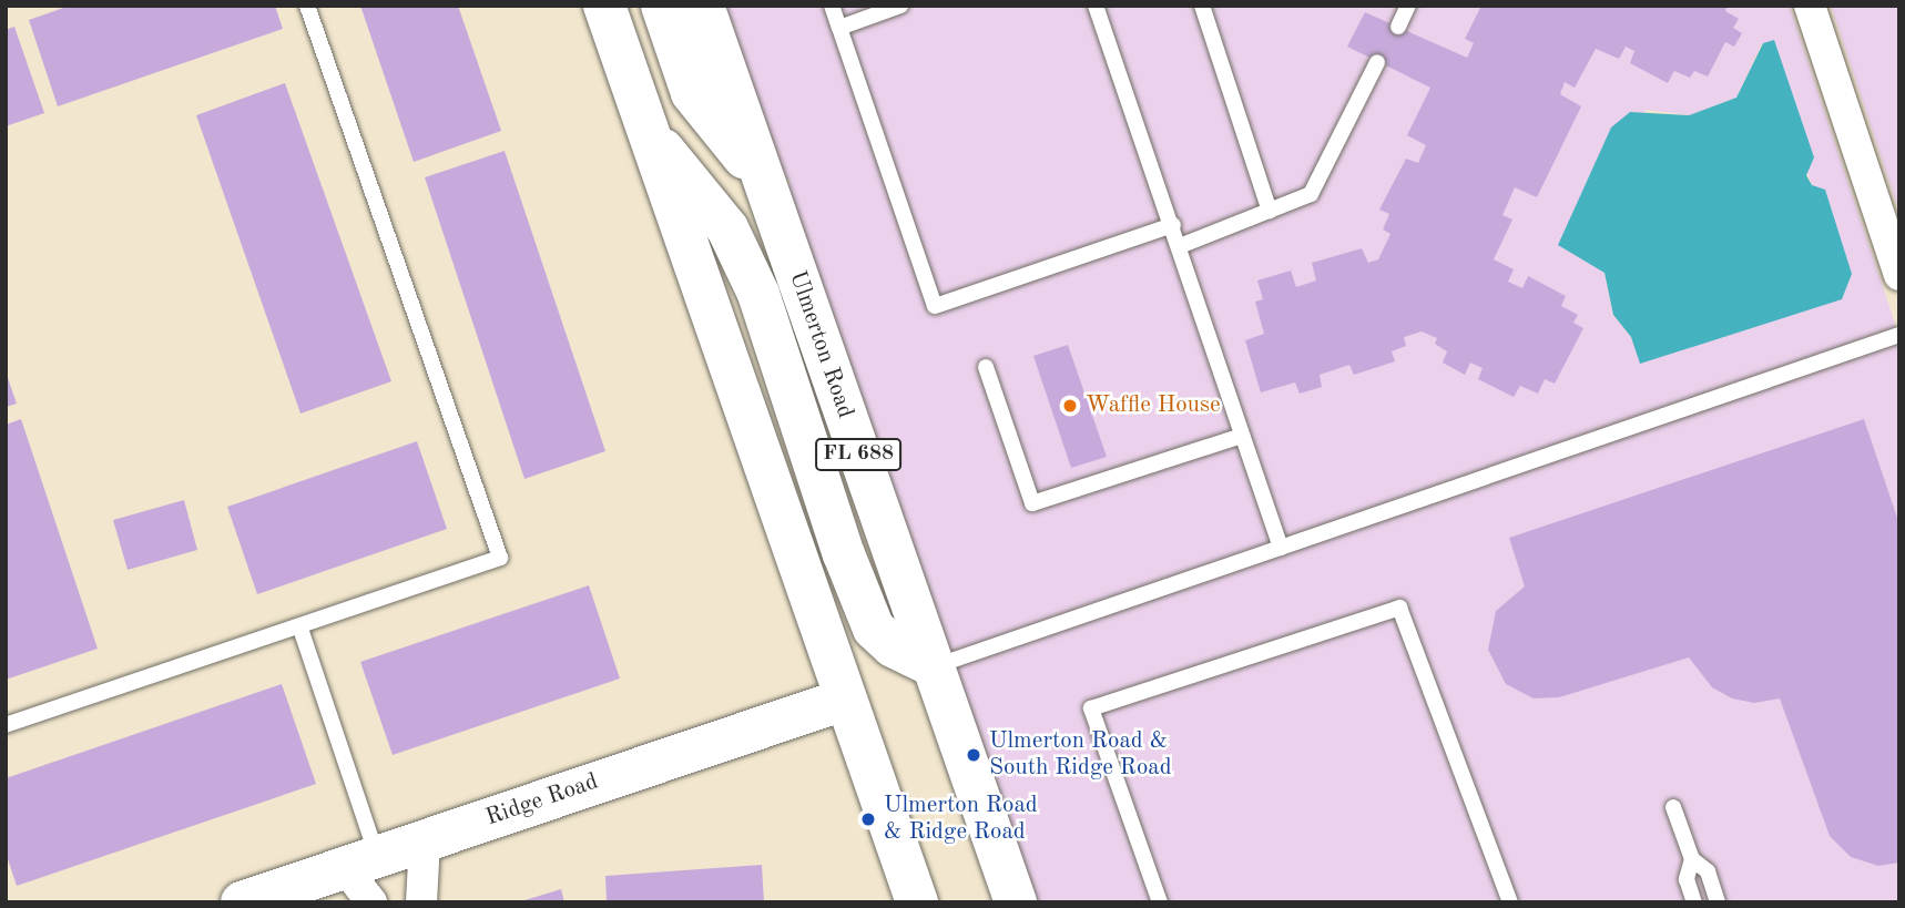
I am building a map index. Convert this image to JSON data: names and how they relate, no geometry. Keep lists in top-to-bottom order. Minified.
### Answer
{"streets":{"main road":["Ulmerton Road","FL 688","Ridge Road"]},"places":["Waffle House","Ulmerton Road & South Ridge Road","Ulmerton Road & Ridge Road"]}
